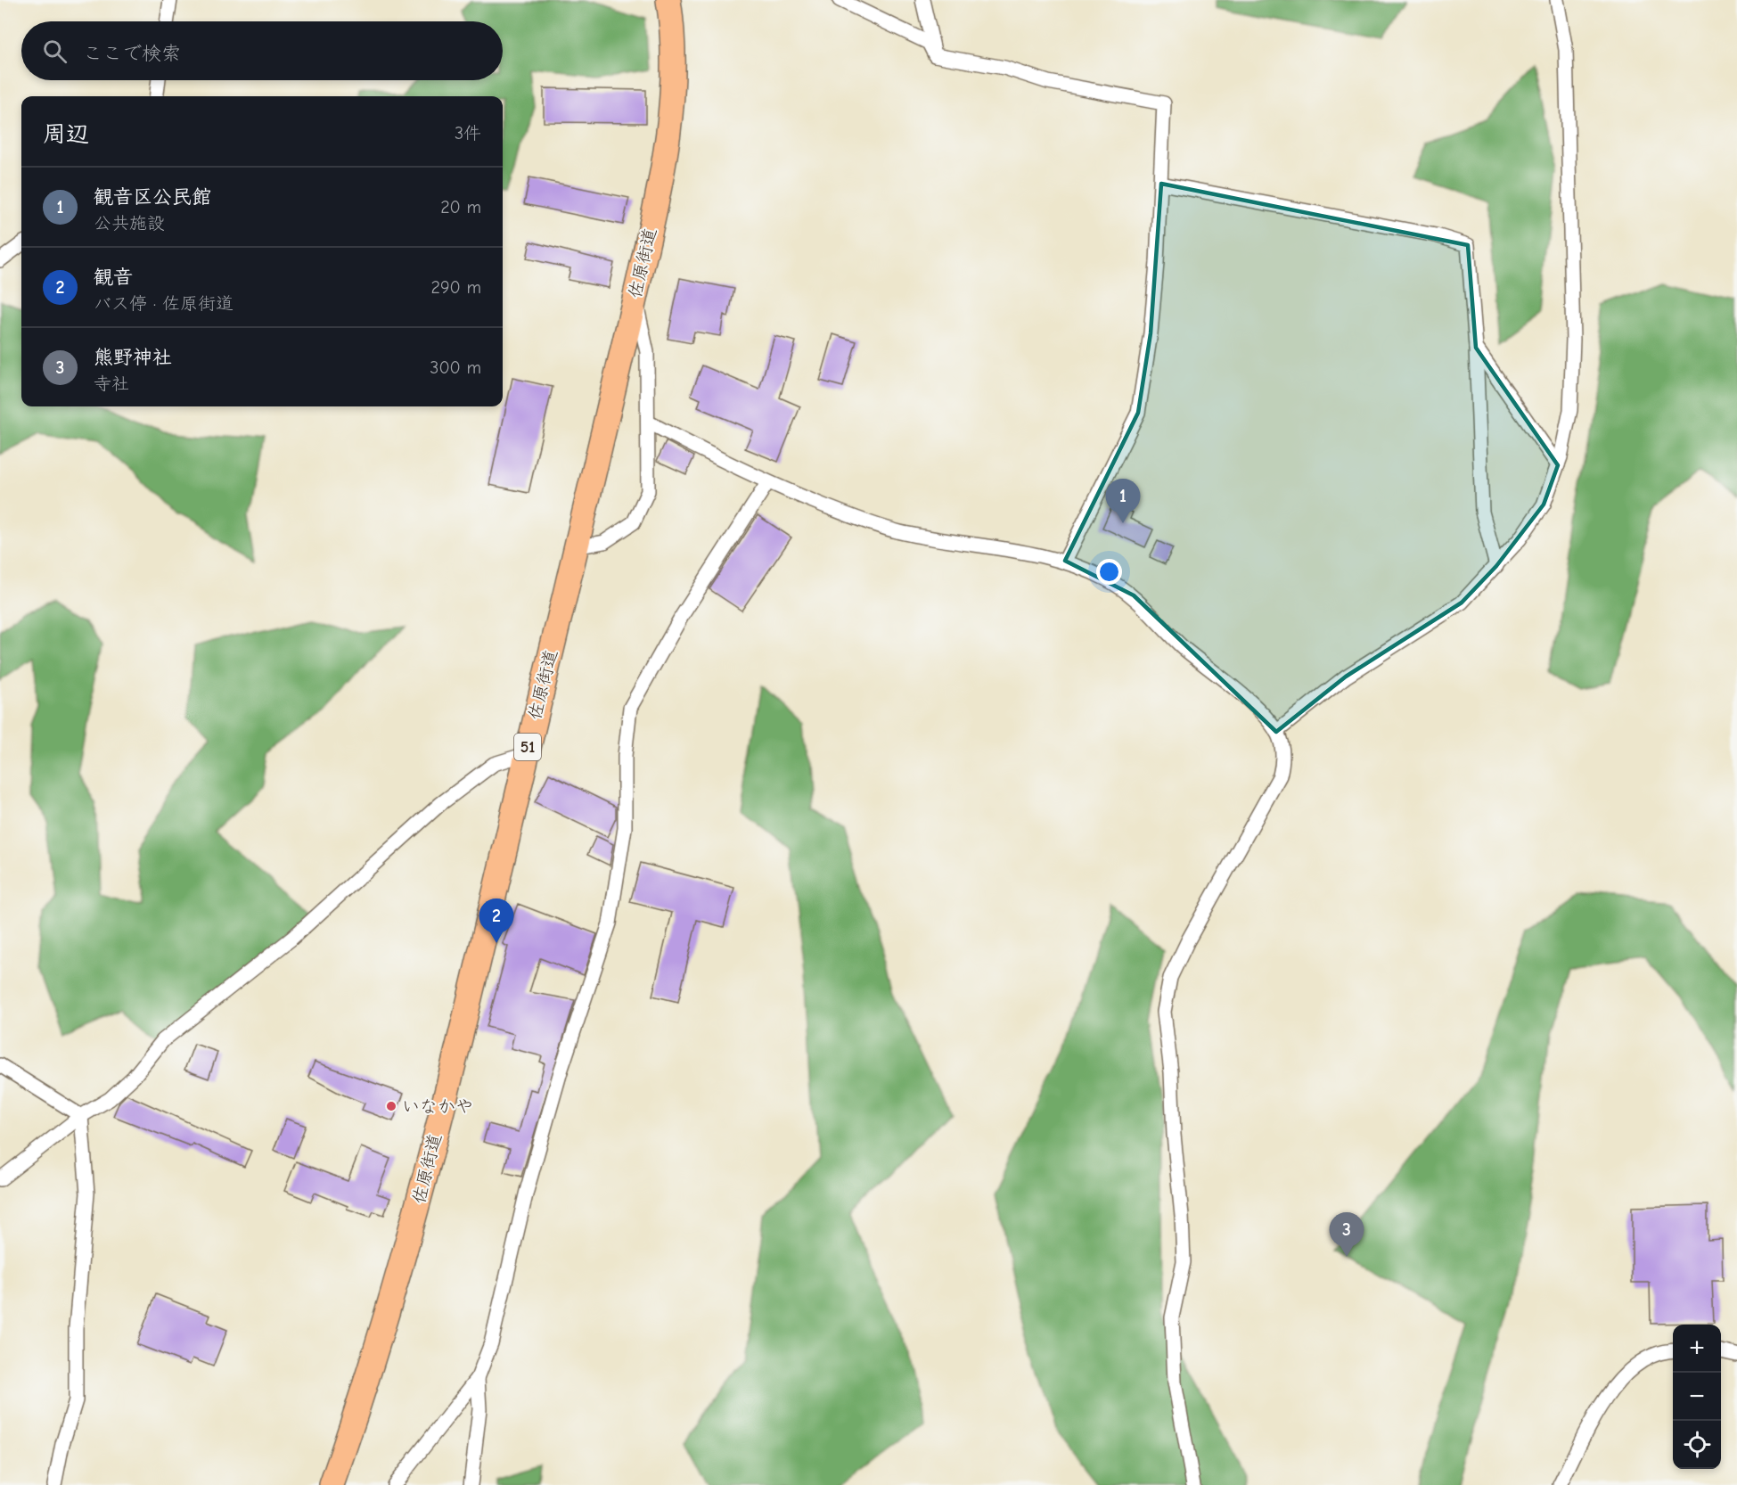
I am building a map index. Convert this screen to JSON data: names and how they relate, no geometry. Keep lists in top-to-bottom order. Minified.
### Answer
{"streets":{"highway":["佐原街道","51"]},"places":["いなかや"],"page":{"search":"ここで検索","heading":["周辺","3件"],"list":[{"mark":"1","name":"観音区公民館","note":"公共施設","value":"20 m"},{"mark":"2","name":"観音","note":"バス停 · 佐原街道","value":"290 m"},{"mark":"3","name":"熊野神社","note":"寺社","value":"300 m"}],"pins":["1","2","3"],"map_buttons":["+","−"]}}
